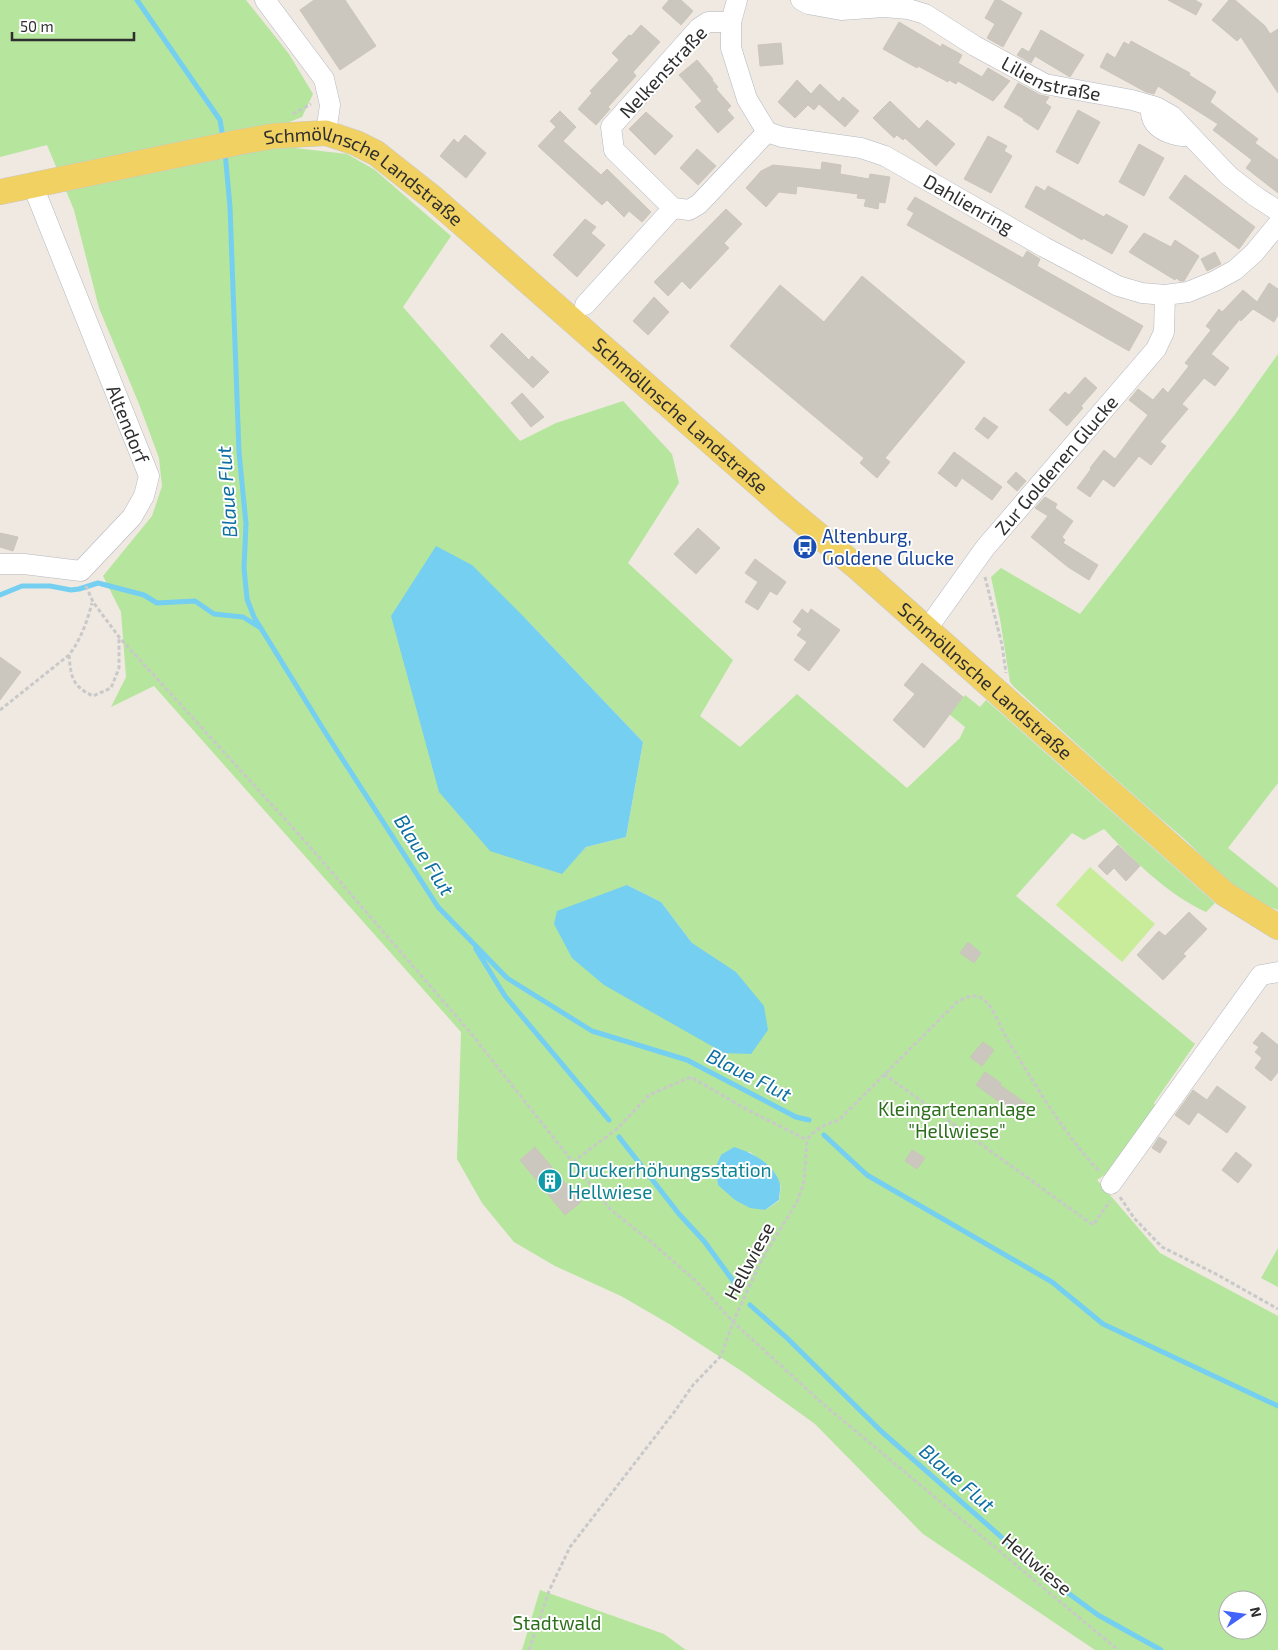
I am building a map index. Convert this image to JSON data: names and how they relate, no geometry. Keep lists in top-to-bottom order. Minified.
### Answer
{"streets":{"main road":["Schmöllnsche Landstraße"],"street":["Nelkenstraße","Lilienstraße","Dahlienring","Altendorf","Zur Goldenen Glucke"],"path":["Hellwiese"]},"crossings":[["Schmöllnsche Landstraße","Altendorf"],["Schmöllnsche Landstraße","Zur Goldenen Glucke"],["Dahlienring","Zur Goldenen Glucke"]],"water":["Blaue Flut"],"parks":["Kleingartenanlage \"Hellwiese\"","Stadtwald"],"places":{"bus stop":["Altenburg, Goldene Glucke"],"building":["Druckerhöhungsstation Hellwiese"]},"scale_bar":"50 m","north":"right"}
